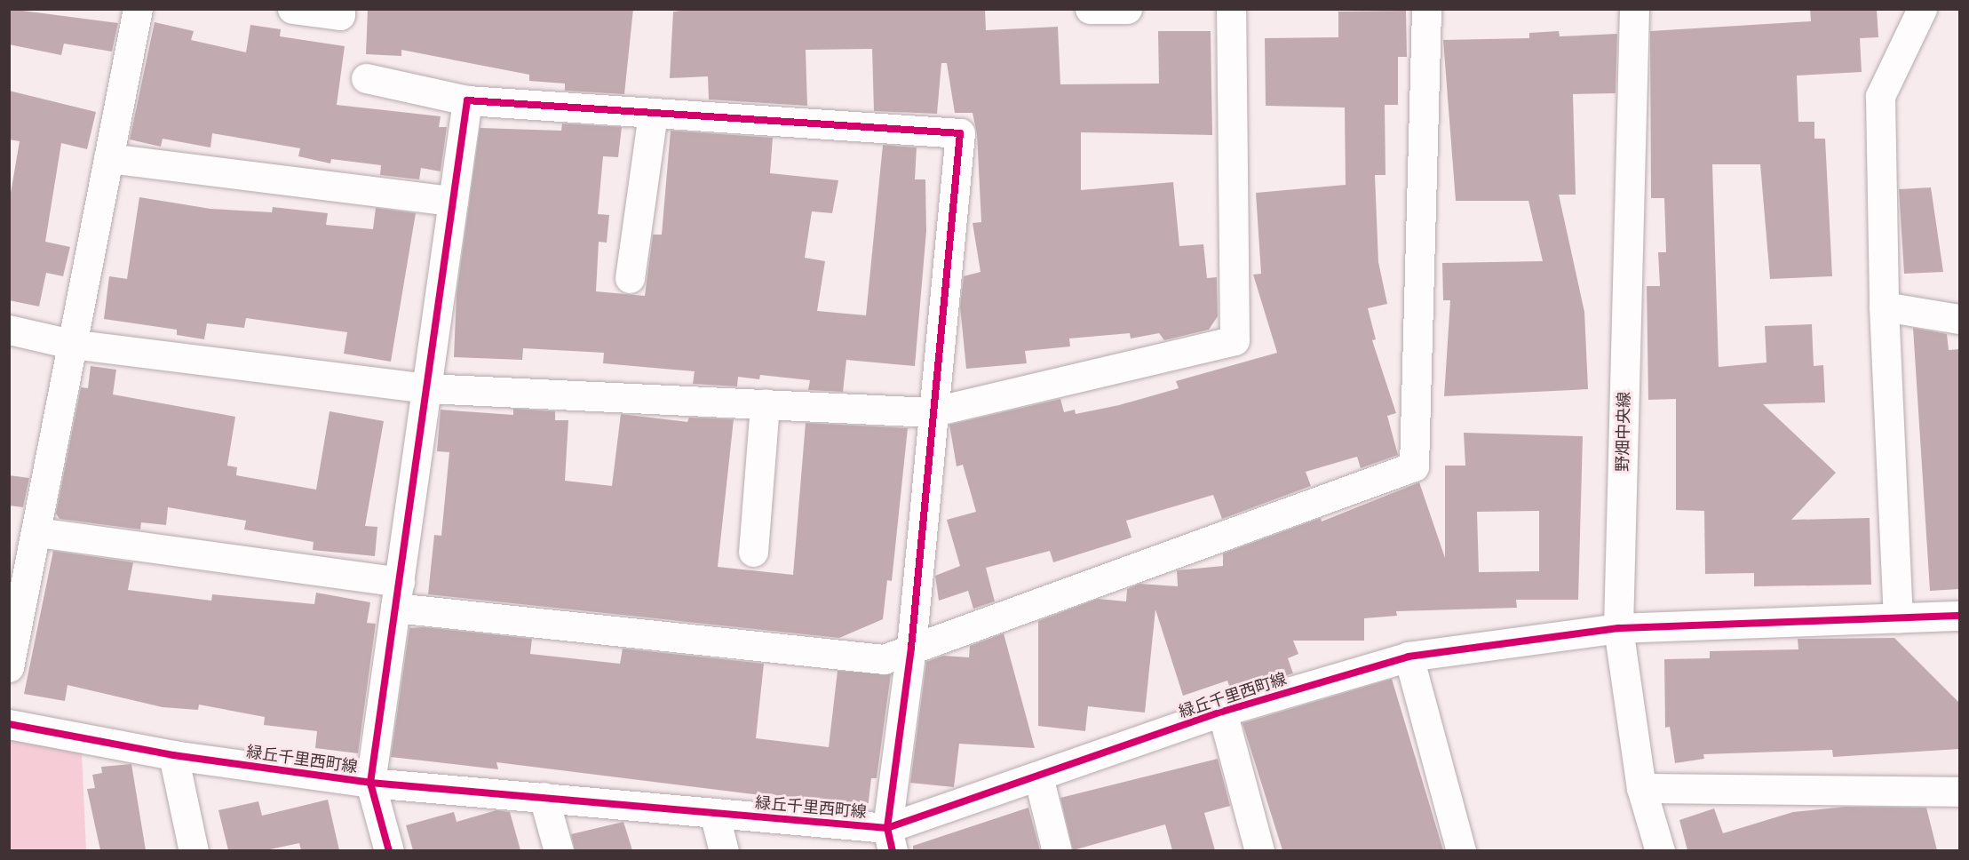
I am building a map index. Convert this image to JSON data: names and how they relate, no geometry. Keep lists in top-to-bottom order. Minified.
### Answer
{"streets":{"street":["野畑中央線","緑丘千里西町線"]},"crossings":[["野畑中央線","緑丘千里西町線"]]}
